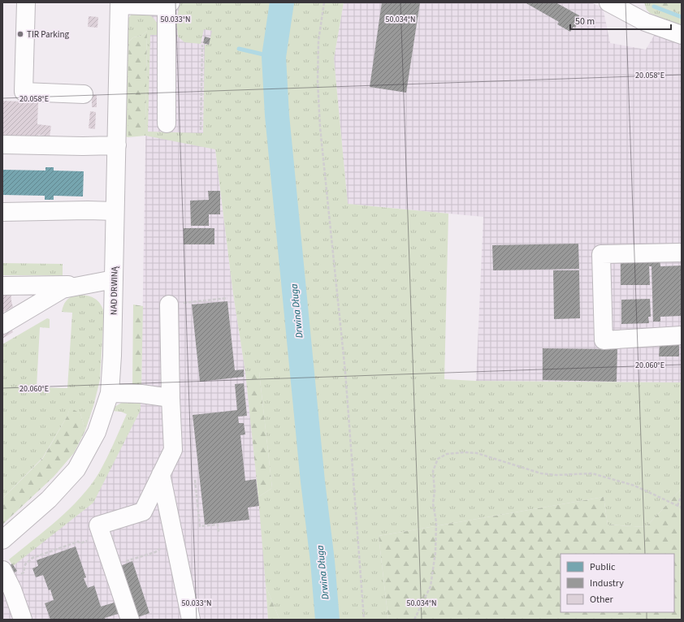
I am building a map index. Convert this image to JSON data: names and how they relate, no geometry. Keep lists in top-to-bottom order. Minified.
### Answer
{"streets":{"street":["NAD DRWINĄ"]},"water":["Drwina Długa"],"places":["TIR Parking"],"legend":["Public","Industry","Other"],"scale_bar":"50 m","coordinates":["50.033°N","50.034°N","20.058°E","20.060°E"]}
